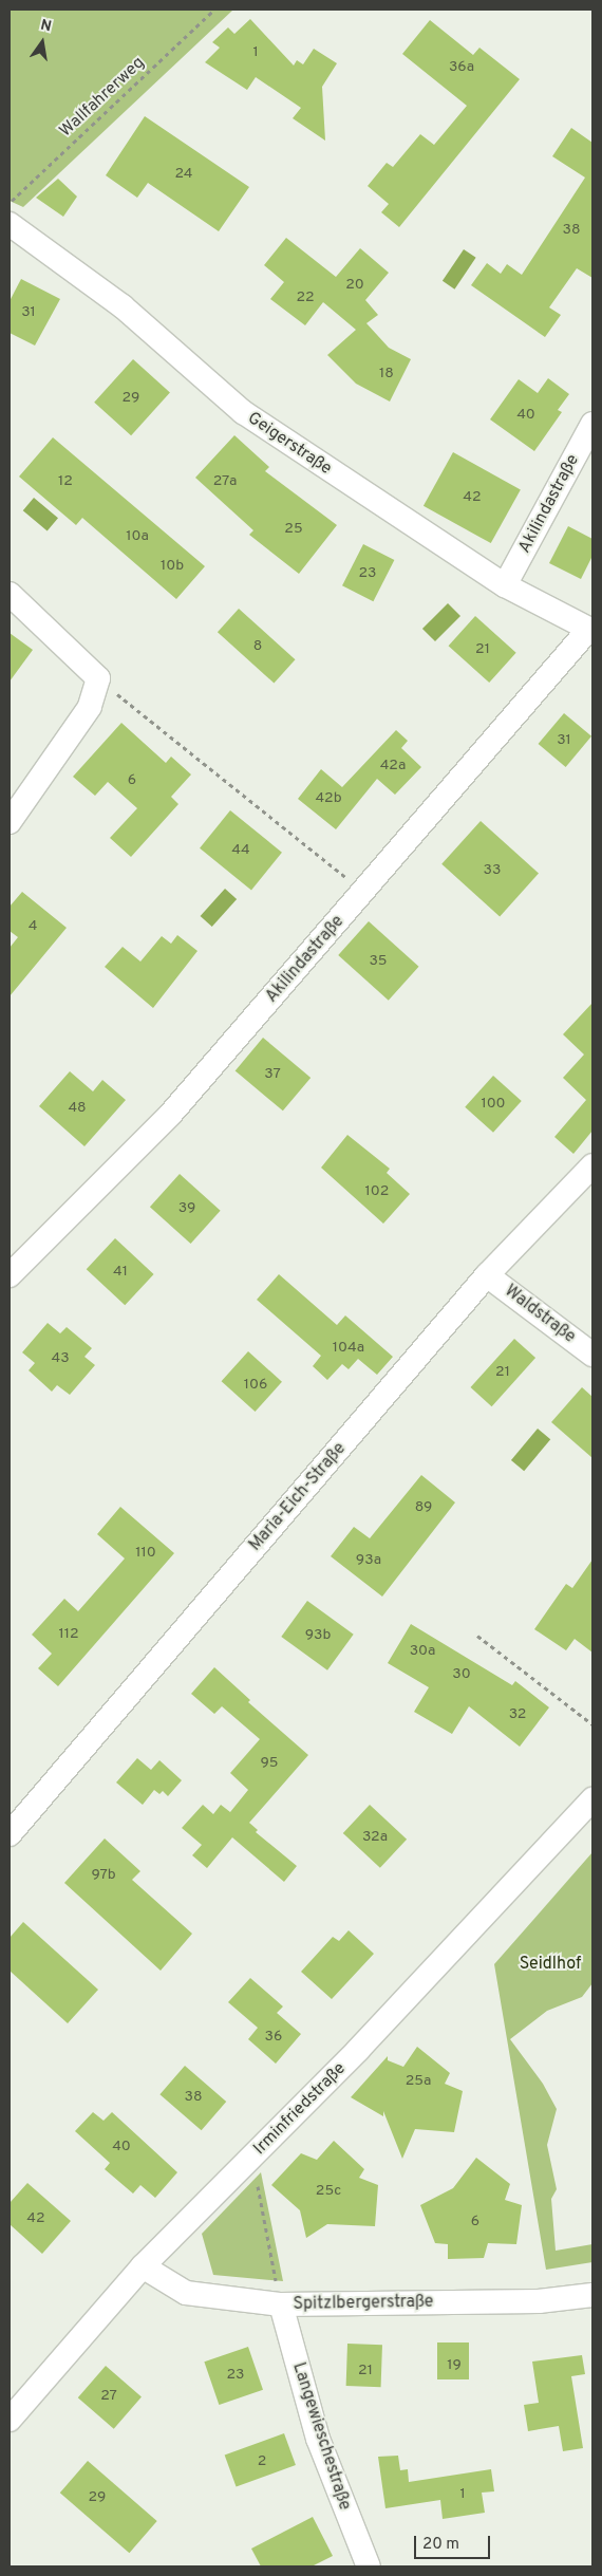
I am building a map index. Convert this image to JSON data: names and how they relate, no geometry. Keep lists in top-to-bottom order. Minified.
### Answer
{"streets":{"street":["Geigerstraße","Akilindastraße","Waldstraße","Maria-Eich-Straße","Irminfriedstraße","Spitzlbergerstraße","Langewieschestraße"],"path":["Wallfahrerweg"]},"crossings":[["Geigerstraße","Akilindastraße"],["Waldstraße","Maria-Eich-Straße"],["Irminfriedstraße","Spitzlbergerstraße"],["Spitzlbergerstraße","Langewieschestraße"]],"parks":["Seidlhof"],"house_numbers":["1","36a","24","38","20","22","31","18","29","40","12","27a","42","25","10a","10b","23","8","21","31","42a","6","42b","44","33","4","35","37","100","48","102","39","41","104a","43","21","106","89","110","93a","112","93b","30a","30","32","95","32a","97b","36","25a","38","40","25c","42","6","19","21","23","27","2","1","29"],"scale_bar":"20 m","north":"top"}
